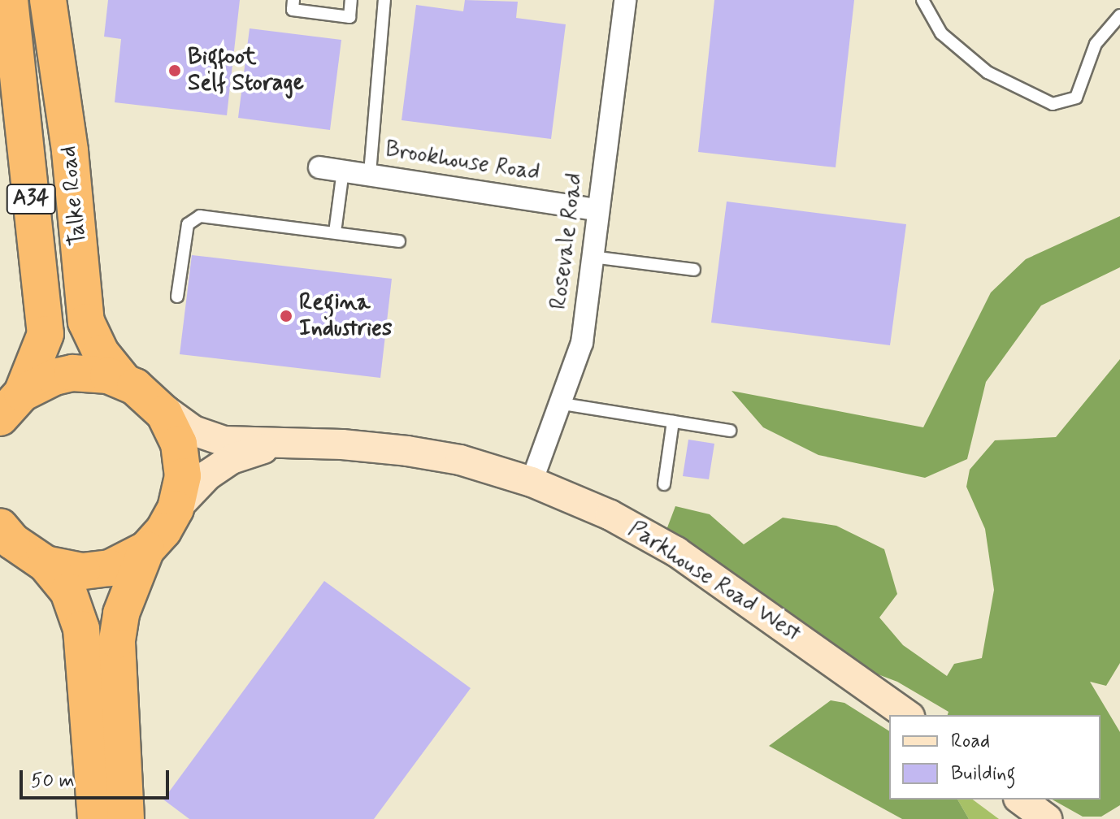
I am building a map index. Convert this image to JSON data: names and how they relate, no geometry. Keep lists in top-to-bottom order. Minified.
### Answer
{"streets":{"highway":["Talke Road","A34"],"street":["Brookhouse Road","Rosevale Road","Parkhouse Road West"]},"crossings":[["Brookhouse Road","Rosevale Road"],["Talke Road","A34"],["A34","Parkhouse Road West"],["Rosevale Road","Parkhouse Road West"]],"places":["Bigfoot Self Storage","Regina Industries"],"legend":["Road","Building"],"scale_bar":"50 m"}
